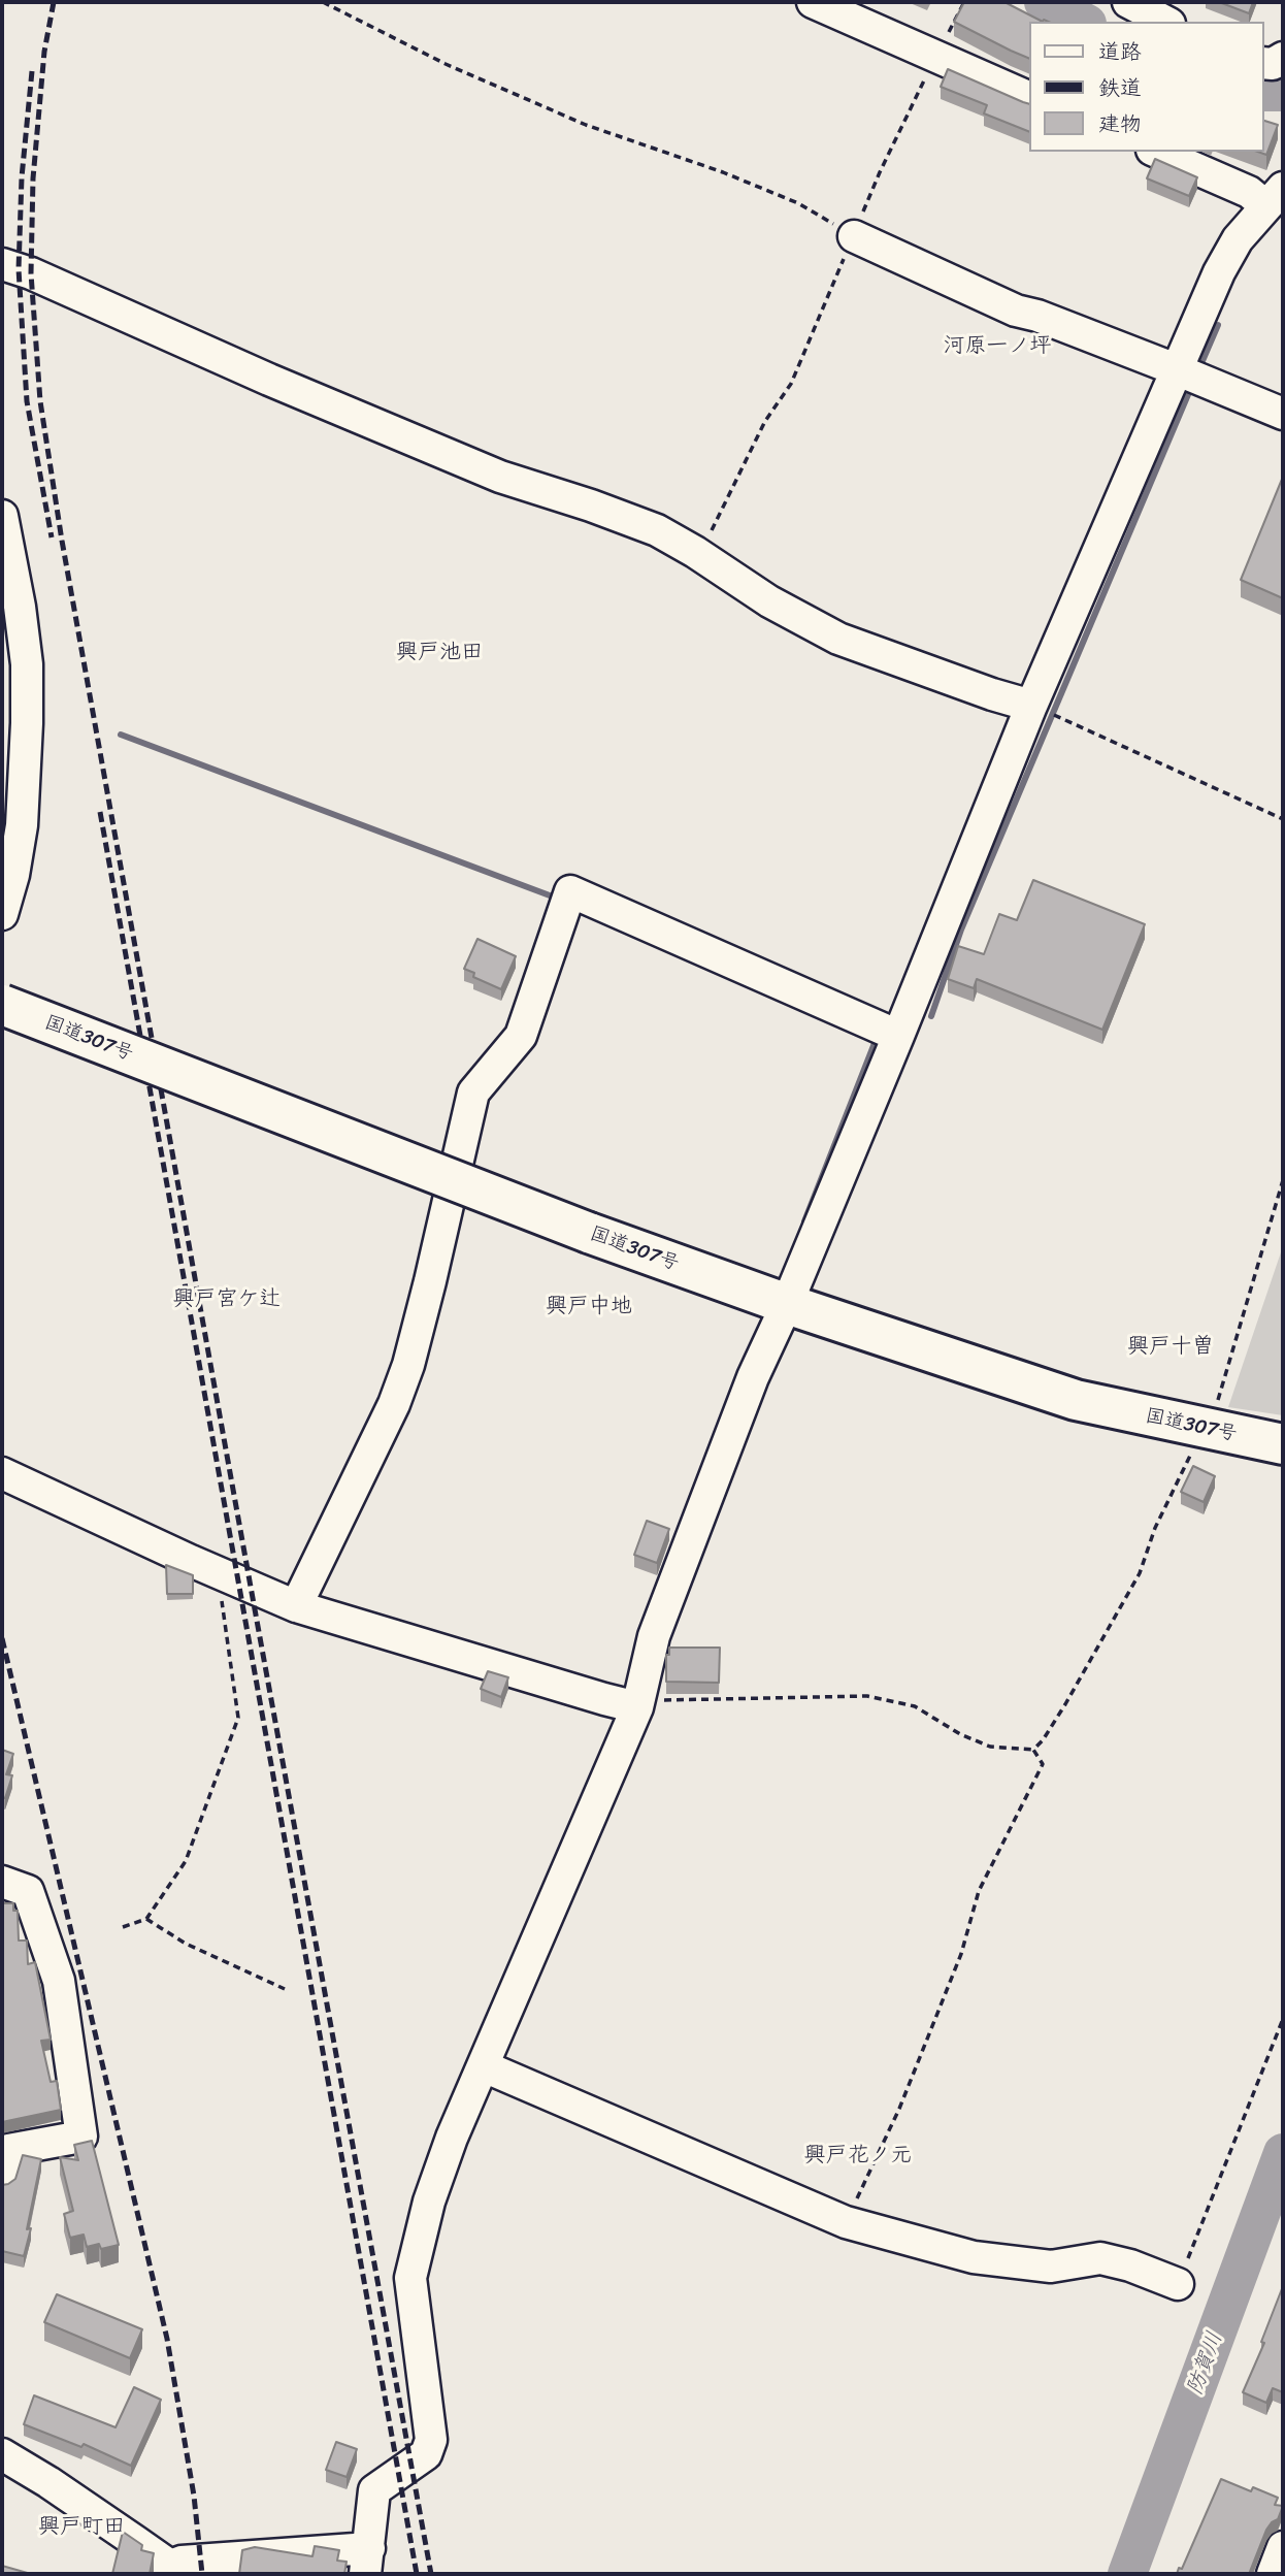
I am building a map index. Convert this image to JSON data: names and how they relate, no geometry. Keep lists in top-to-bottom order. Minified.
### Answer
{"streets":{"highway":["国道307号"]},"districts":["河原一ノ坪","興戸池田","興戸宮ケ辻","興戸中地","興戸十曽","興戸花ノ元","興戸町田"],"water":["防賀川"],"legend":["道路","鉄道","建物"]}
